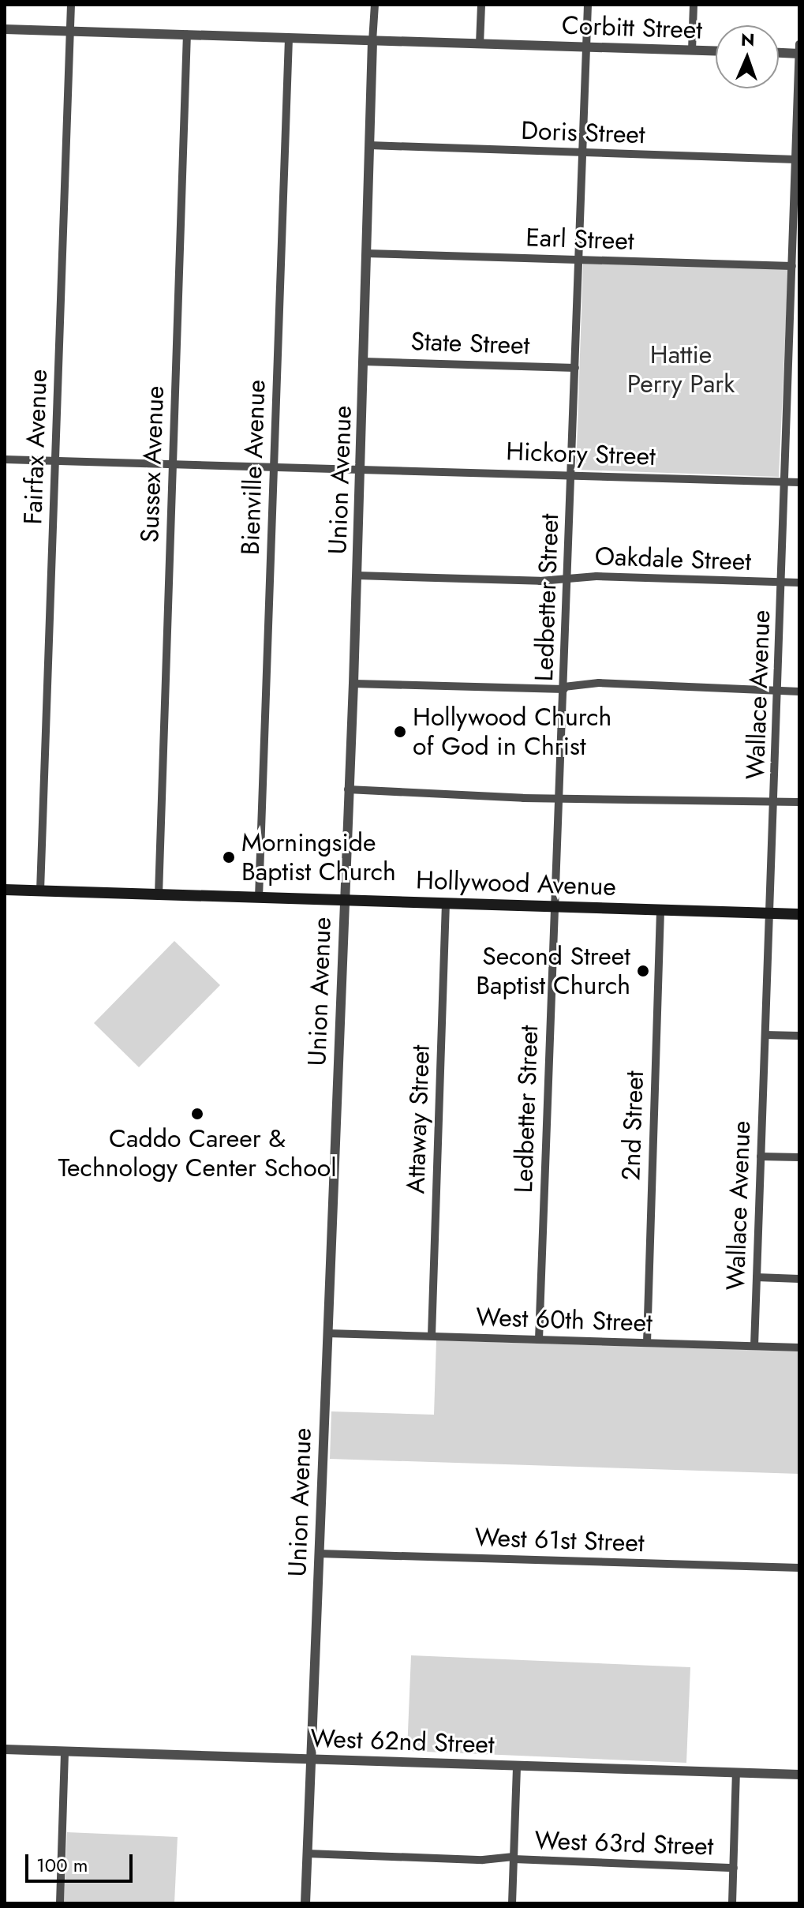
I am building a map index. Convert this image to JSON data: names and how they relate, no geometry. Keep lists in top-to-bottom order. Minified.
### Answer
{"streets":{"main road":["Hollywood Avenue"],"street":["Corbitt Street","Doris Street","Earl Street","State Street","Fairfax Avenue","Hickory Street","Sussex Avenue","Bienville Avenue","Union Avenue","Oakdale Street","Ledbetter Street","Wallace Avenue","Attaway Street","2nd Street","West 60th Street","West 61st Street","West 62nd Street","West 63rd Street"]},"crossings":[["Corbitt Street","Fairfax Avenue"],["Corbitt Street","Sussex Avenue"],["Corbitt Street","Bienville Avenue"],["Corbitt Street","Union Avenue"],["Corbitt Street","Ledbetter Street"],["Doris Street","Union Avenue"],["Doris Street","Ledbetter Street"],["Doris Street","Wallace Avenue"],["Earl Street","Union Avenue"],["Earl Street","Ledbetter Street"],["Earl Street","Wallace Avenue"],["State Street","Union Avenue"],["State Street","Ledbetter Street"],["Fairfax Avenue","Hickory Street"],["Fairfax Avenue","Hollywood Avenue"],["Hickory Street","Sussex Avenue"],["Hickory Street","Bienville Avenue"],["Hickory Street","Union Avenue"],["Hickory Street","Ledbetter Street"],["Hickory Street","Wallace Avenue"],["Sussex Avenue","Hollywood Avenue"],["Bienville Avenue","Hollywood Avenue"],["Union Avenue","Oakdale Street"],["Union Avenue","Hollywood Avenue"],["Union Avenue","West 60th Street"],["Union Avenue","West 61st Street"],["Union Avenue","West 62nd Street"],["Union Avenue","West 63rd Street"],["Oakdale Street","Ledbetter Street"],["Oakdale Street","Wallace Avenue"],["Ledbetter Street","Hollywood Avenue"],["Ledbetter Street","West 60th Street"],["Wallace Avenue","Hollywood Avenue"],["Wallace Avenue","West 60th Street"],["Hollywood Avenue","Attaway Street"],["Hollywood Avenue","2nd Street"],["Attaway Street","West 60th Street"],["2nd Street","West 60th Street"]],"parks":["Hattie Perry Park"],"places":["Hollywood Church of God in Christ","Morningside Baptist Church","Second Street Baptist Church","Caddo Career & Technology Center School"],"scale_bar":"100 m","north":"top"}
